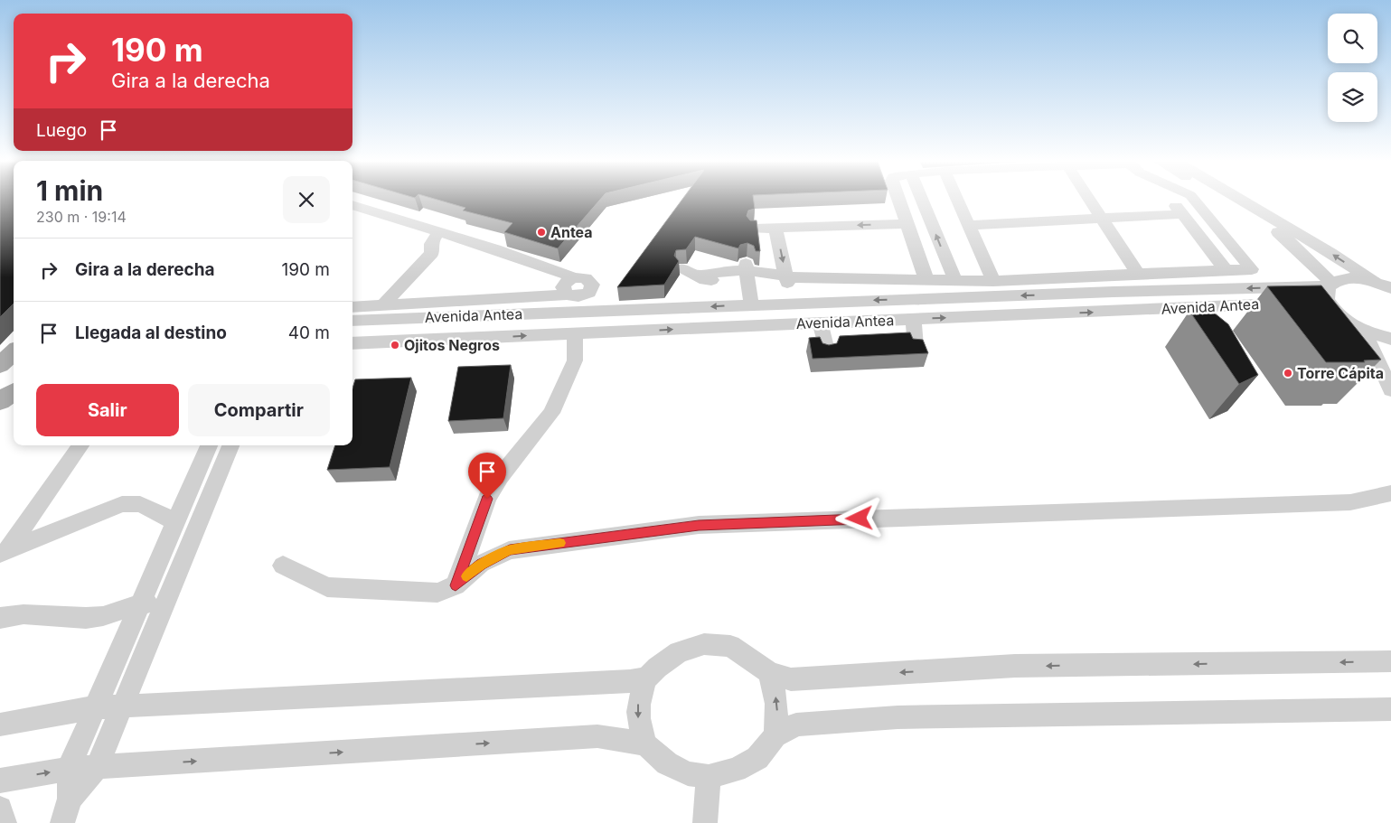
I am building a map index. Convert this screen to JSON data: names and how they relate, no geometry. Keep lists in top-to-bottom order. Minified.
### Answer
{"streets":{"street":["Avenida Antea"]},"places":["Antea","Ojitos Negros","Torre Cápita"],"page":{"turn":["190 m","Gira a la derecha"],"then":"Luego","heading":["1 min","230 m · 19:14"],"list":[{"name":"Gira a la derecha","value":"190 m"},{"name":"Llegada al destino","value":"40 m"}],"buttons":["Salir","Compartir"]}}
